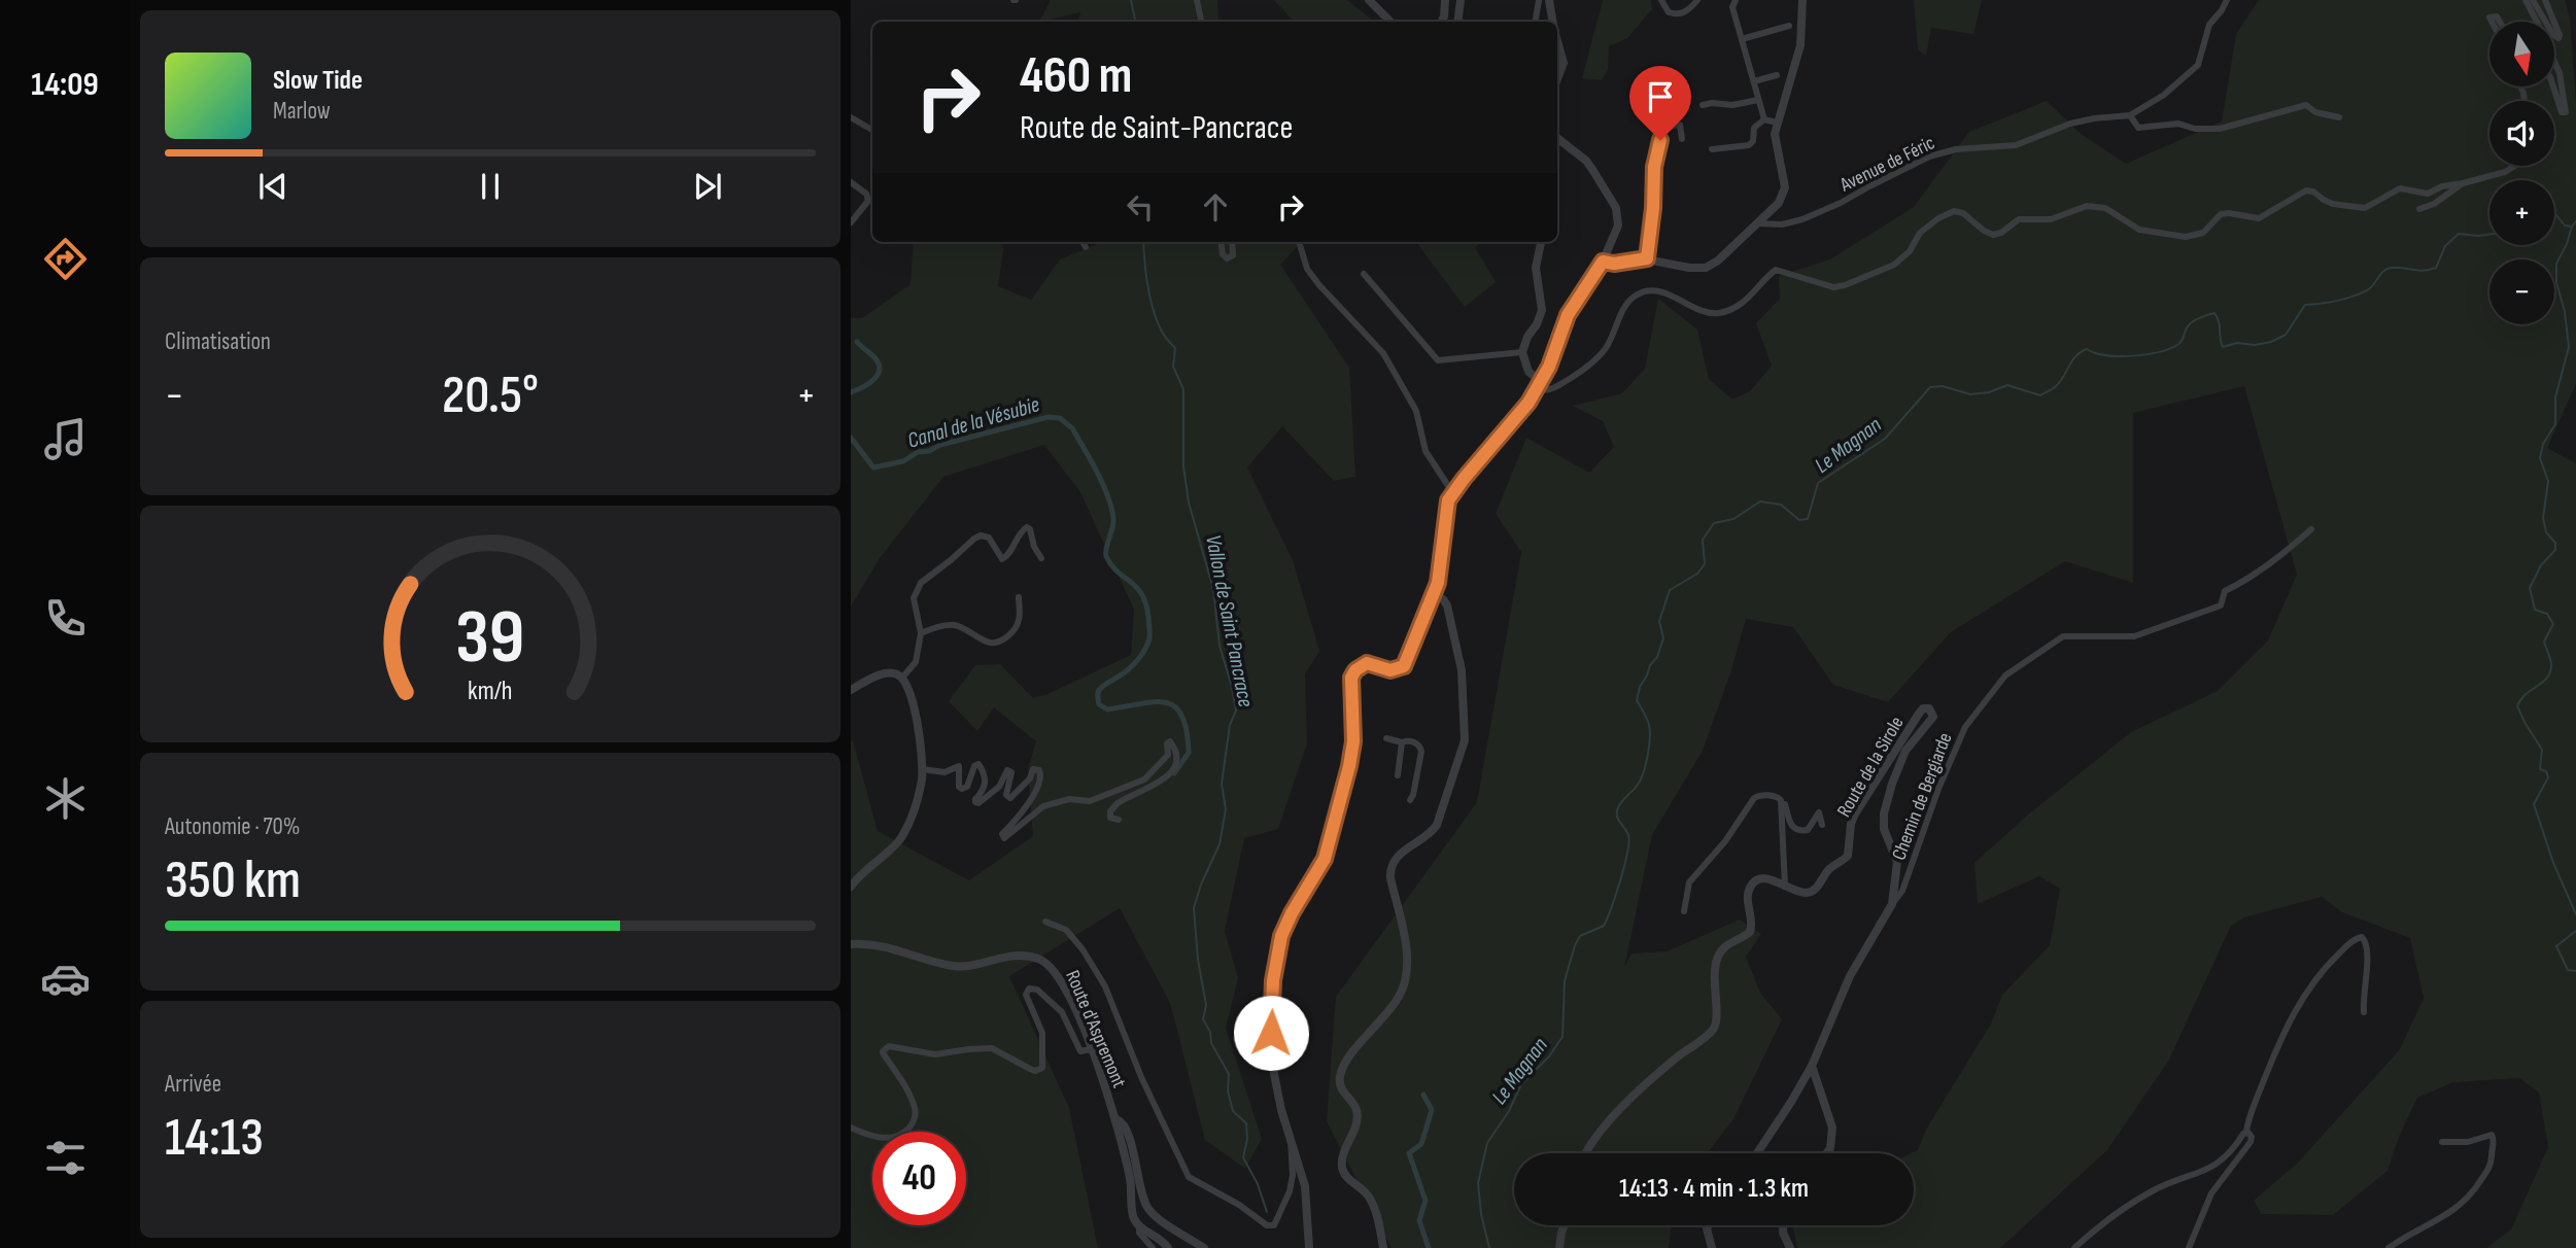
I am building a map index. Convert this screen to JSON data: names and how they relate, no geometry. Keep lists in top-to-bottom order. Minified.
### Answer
{"streets":{"street":["Avenue de Féric","Route de la Sirole","Chemin de Bergiarde","Route d'Aspremont"]},"crossings":[["Route de la Sirole","Chemin de Bergiarde"]],"water":["Canal de la Vésubie","Le Magnan","Vallon de Saint Pancrace"],"north":"bottom","page":{"tabs":"14:09","map_buttons":["+","−"],"turn":["460 m","Route de Saint-Pancrace"],"song":["Slow Tide","Marlow"],"tile":["Climatisation",["Autonomie · 70%","350 km"],["Arrivée","14:13"]],"heat":["−","20.5°","+"],"limit":"40","trip":"14:13 · 4 min · 1.3 km","gauge":["39","km/h"]}}
